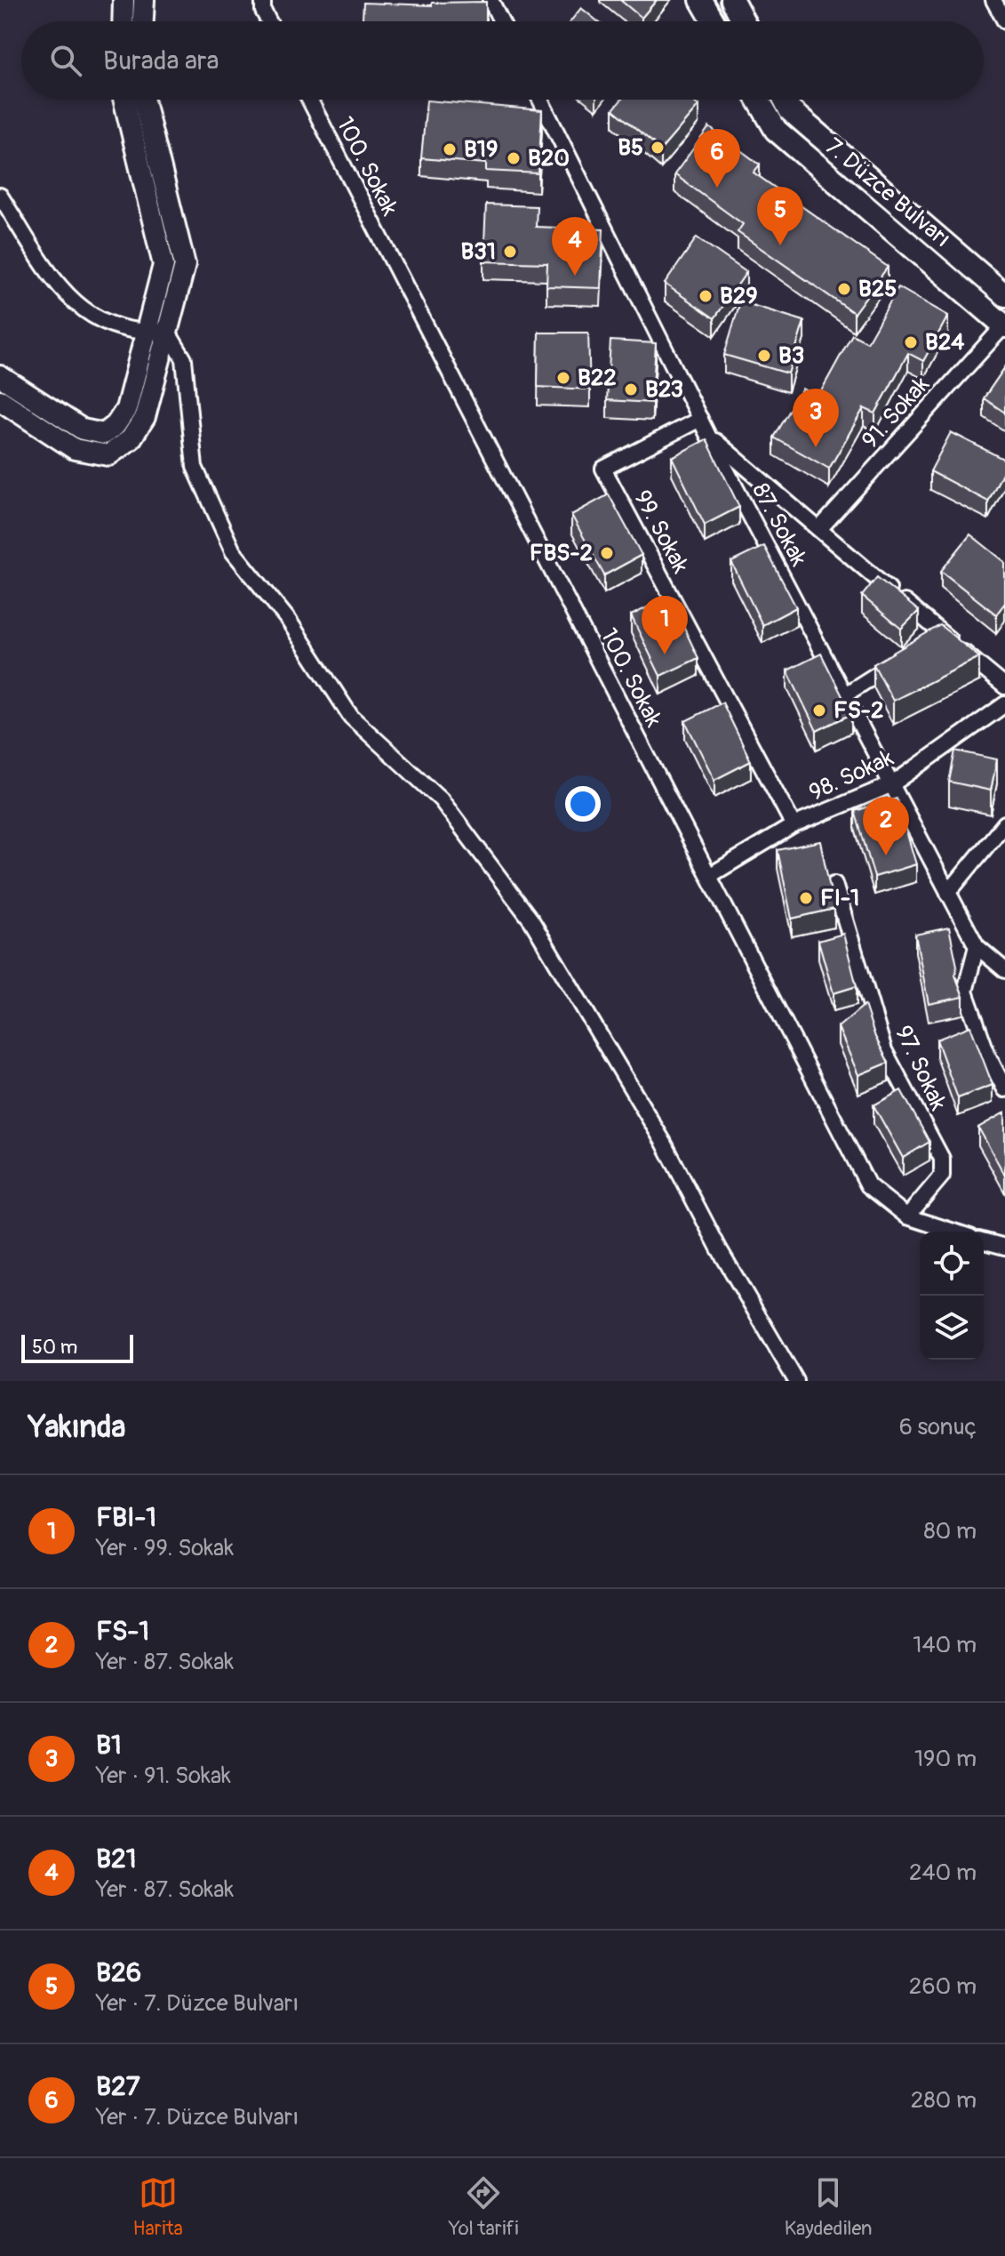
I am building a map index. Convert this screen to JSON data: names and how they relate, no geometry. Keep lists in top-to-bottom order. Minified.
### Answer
{"streets":{"main road":["7. Düzce Bulvarı"],"street":["100. Sokak","91. Sokak","87. Sokak","99. Sokak","98. Sokak","97. Sokak"]},"crossings":[["100. Sokak","98. Sokak"],["100. Sokak","97. Sokak"],["7. Düzce Bulvarı","91. Sokak"],["87. Sokak","99. Sokak"],["87. Sokak","98. Sokak"],["99. Sokak","98. Sokak"]],"places":["B5","B19","B20","B31","B25","B29","B24","B3","B22","B23","FBS-2","FS-2","FI-1"],"scale_bar":"50 m","page":{"search":"Burada ara","pins":["6","5","4","3","1","2"],"scale":"50 m","heading":["Yakında","6 sonuç"],"list":[{"mark":"1","name":"FBI-1","note":"Yer · 99. Sokak","value":"80 m"},{"mark":"2","name":"FS-1","note":"Yer · 87. Sokak","value":"140 m"},{"mark":"3","name":"B1","note":"Yer · 91. Sokak","value":"190 m"},{"mark":"4","name":"B21","note":"Yer · 87. Sokak","value":"240 m"},{"mark":"5","name":"B26","note":"Yer · 7. Düzce Bulvarı","value":"260 m"},{"mark":"6","name":"B27","note":"Yer · 7. Düzce Bulvarı","value":"280 m"}],"nav":["Harita","Yol tarifi","Kaydedilen"]}}
